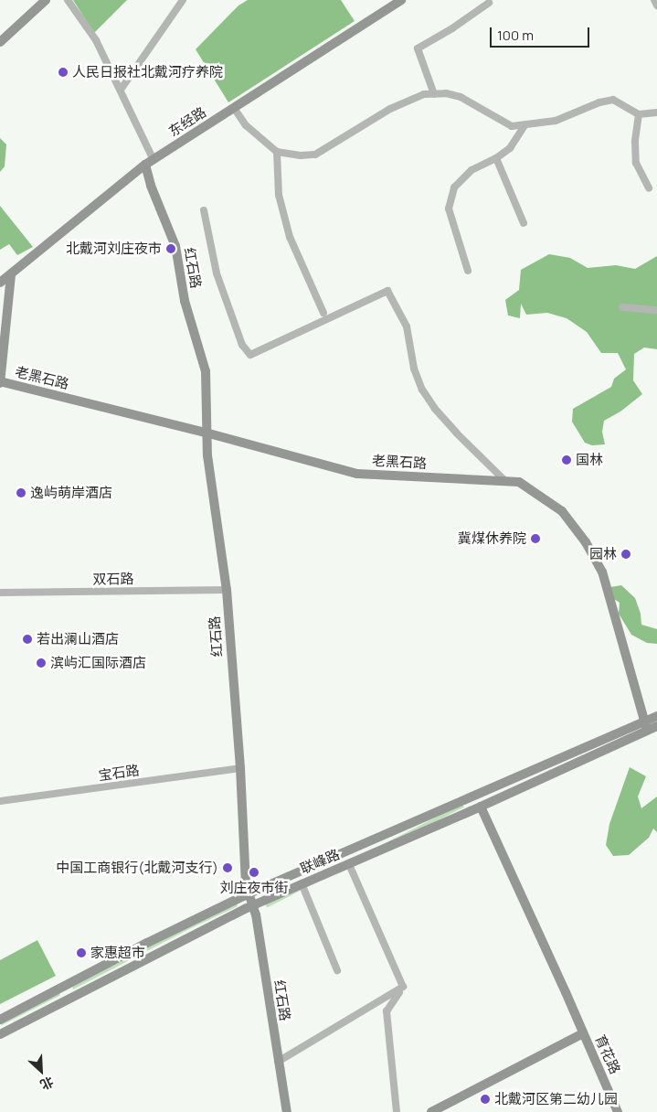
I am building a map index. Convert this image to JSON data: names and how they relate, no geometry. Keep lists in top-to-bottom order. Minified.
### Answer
{"streets":{"main road":["东经路","红石路","老黑石路","联峰路","育花路"],"street":["双石路","宝石路"]},"crossings":[["东经路","红石路"],["红石路","老黑石路"],["红石路","双石路"],["红石路","宝石路"],["红石路","联峰路"],["老黑石路","联峰路"],["联峰路","育花路"]],"places":["人民日报社北戴河疗养院","北戴河刘庄夜市","国林","逸屿萌岸酒店","冀煤休养院","园林","若出澜山酒店","滨屿汇国际酒店","中国工商银行(北戴河支行)","刘庄夜市街","家惠超市","北戴河区第二幼儿园"],"scale_bar":"100 m","north":"bottom right"}
